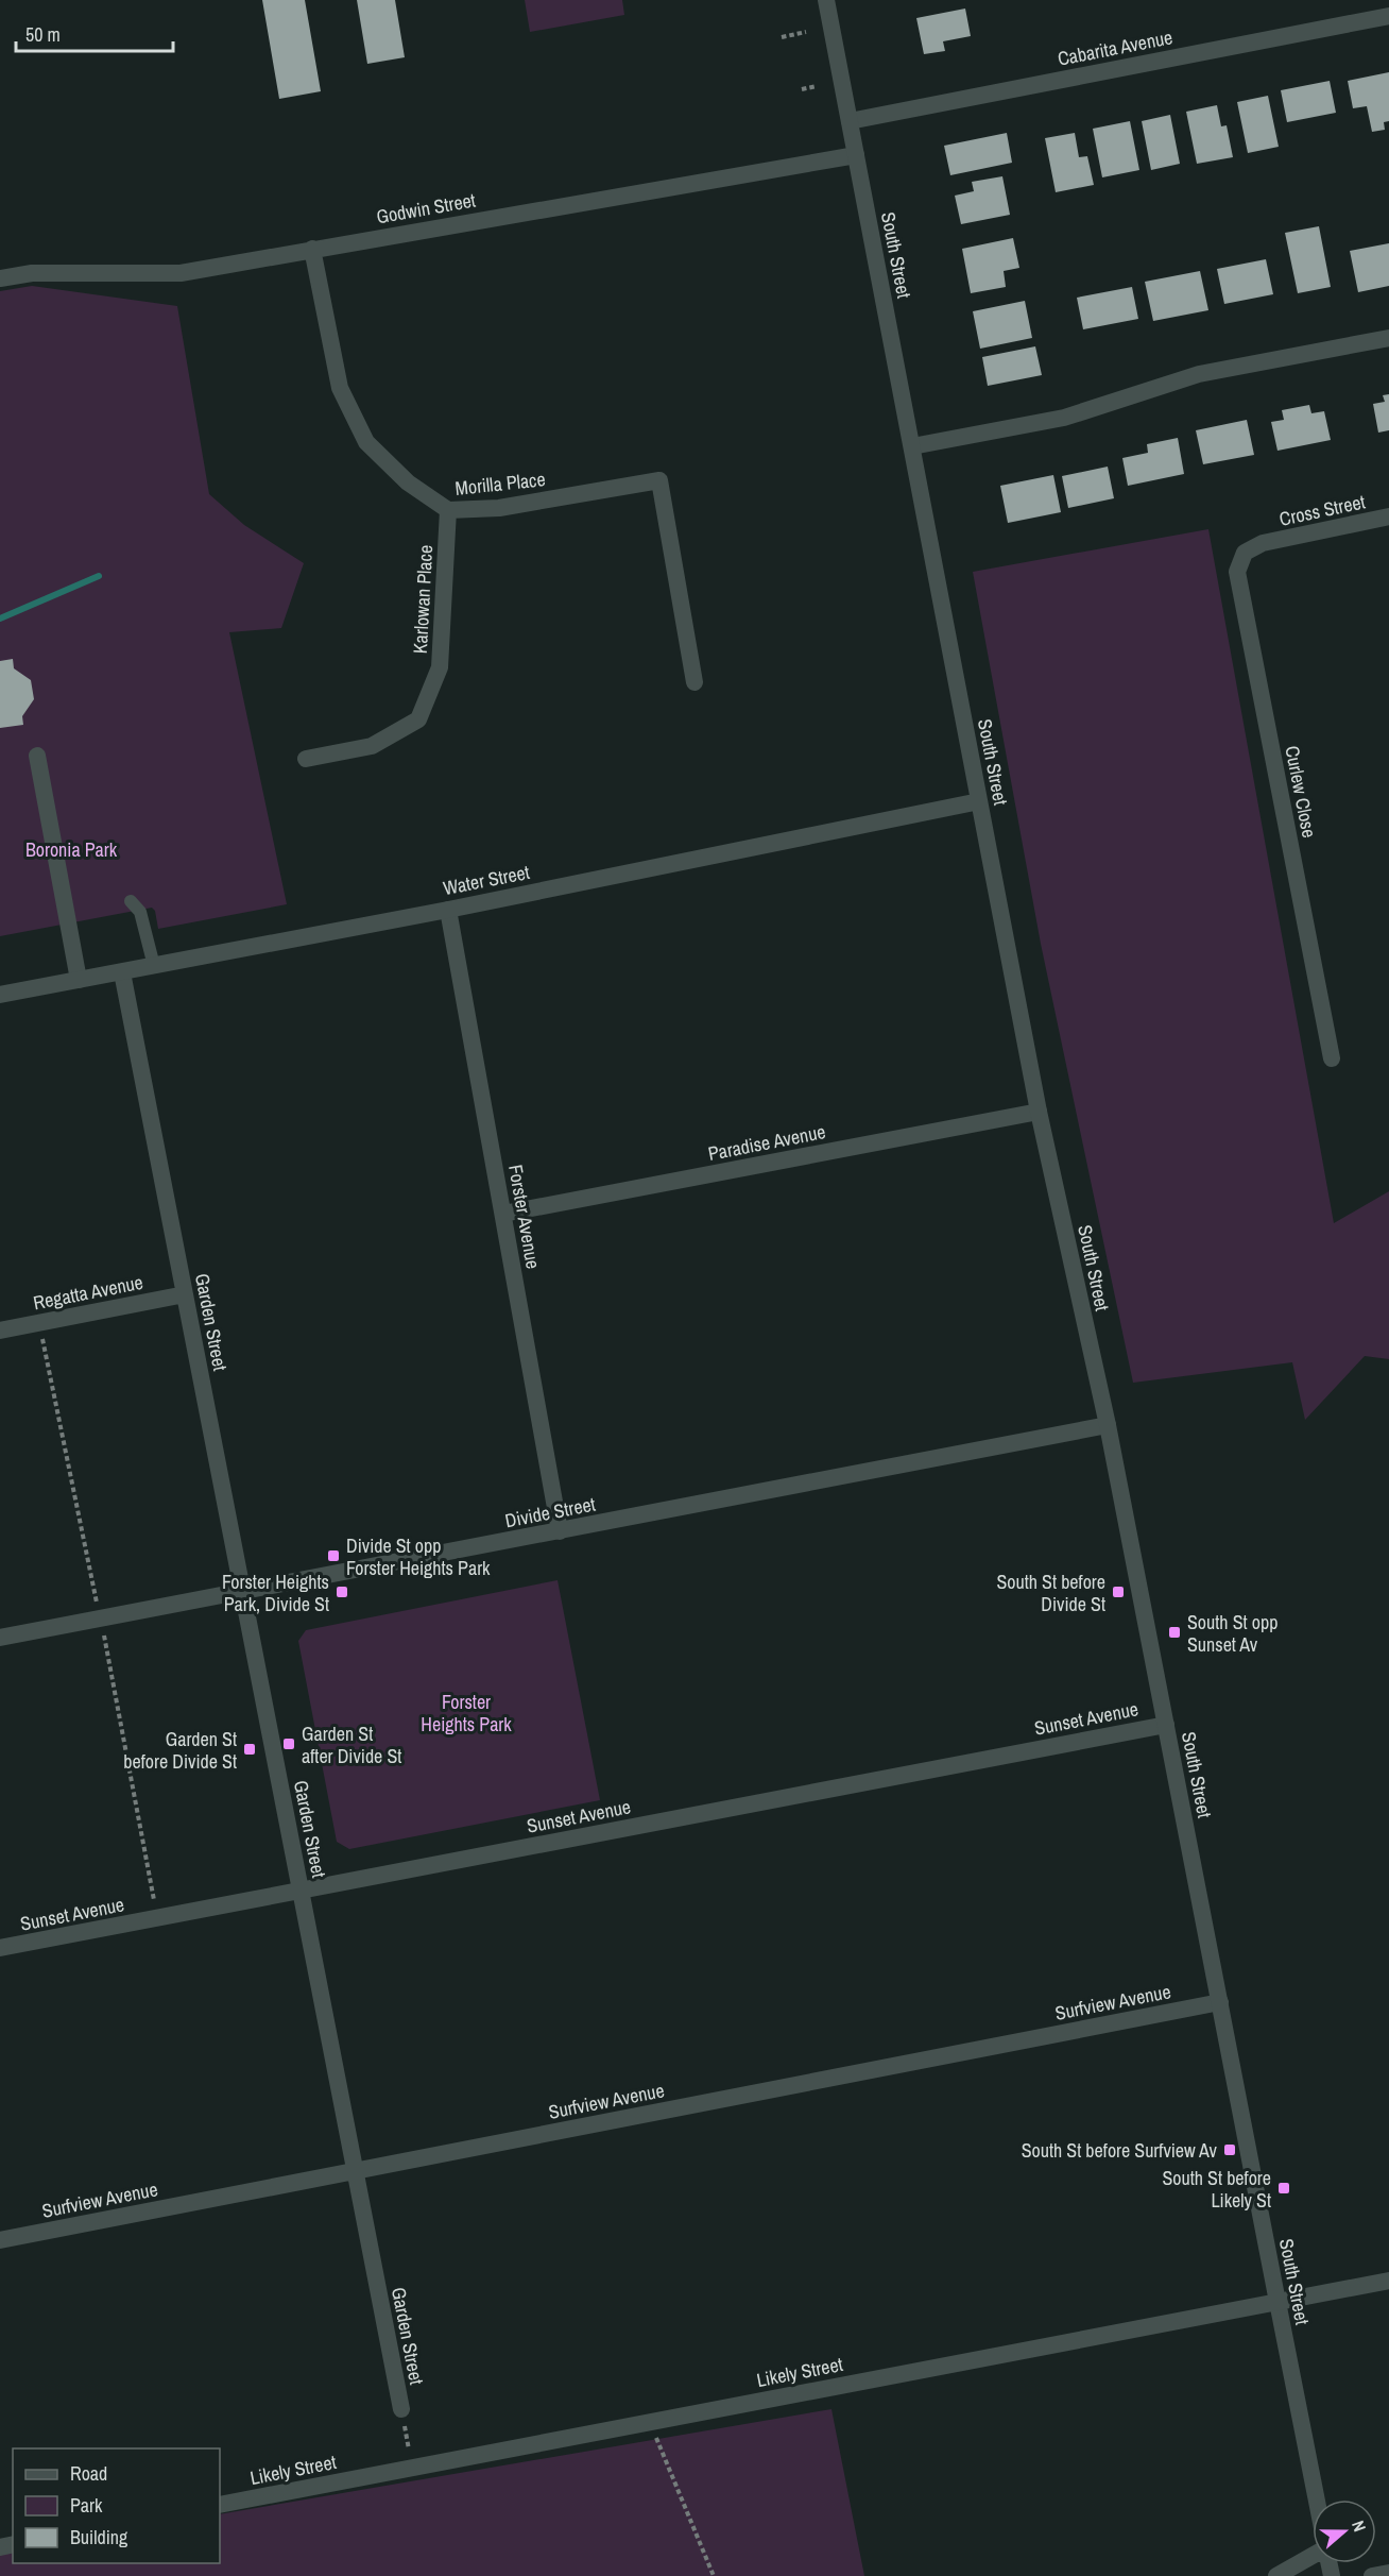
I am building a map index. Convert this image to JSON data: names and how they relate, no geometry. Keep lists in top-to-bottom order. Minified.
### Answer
{"streets":{"street":["Cabarita Avenue","Godwin Street","South Street","Morilla Place","Cross Street","Karlowan Place","Curlew Close","Water Street","Paradise Avenue","Forster Avenue","Regatta Avenue","Garden Street","Divide Street","Sunset Avenue","Surfview Avenue","Likely Street"]},"crossings":[["Cabarita Avenue","South Street"],["Godwin Street","South Street"],["Godwin Street","Morilla Place"],["South Street","Water Street"],["South Street","Paradise Avenue"],["South Street","Divide Street"],["South Street","Sunset Avenue"],["South Street","Surfview Avenue"],["South Street","Likely Street"],["Morilla Place","Karlowan Place"],["Cross Street","Curlew Close"],["Water Street","Forster Avenue"],["Water Street","Garden Street"],["Paradise Avenue","Forster Avenue"],["Forster Avenue","Divide Street"],["Regatta Avenue","Garden Street"],["Garden Street","Divide Street"],["Garden Street","Sunset Avenue"],["Garden Street","Surfview Avenue"],["Garden Street","Likely Street"]],"parks":["Boronia Park","Forster Heights Park"],"places":{"transit":["Divide St opp Forster Heights Park","Forster Heights Park, Divide St","South St before Divide St","South St opp Sunset Av","Garden St after Divide St","Garden St before Divide St","South St before Surfview Av","South St before Likely St"]},"legend":["Road","Park","Building"],"scale_bar":"50 m","north":"right"}
